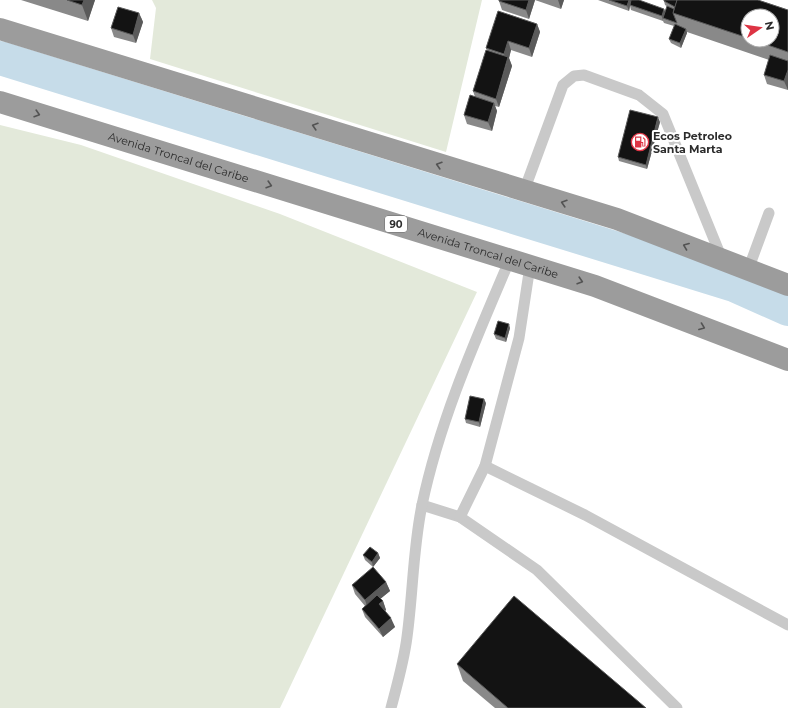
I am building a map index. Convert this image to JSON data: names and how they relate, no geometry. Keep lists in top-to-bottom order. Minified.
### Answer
{"streets":{"highway":["Avenida Troncal del Caribe","90"]},"places":{"fuel station":["Ecos Petroleo Santa Marta"]},"north":"right"}
